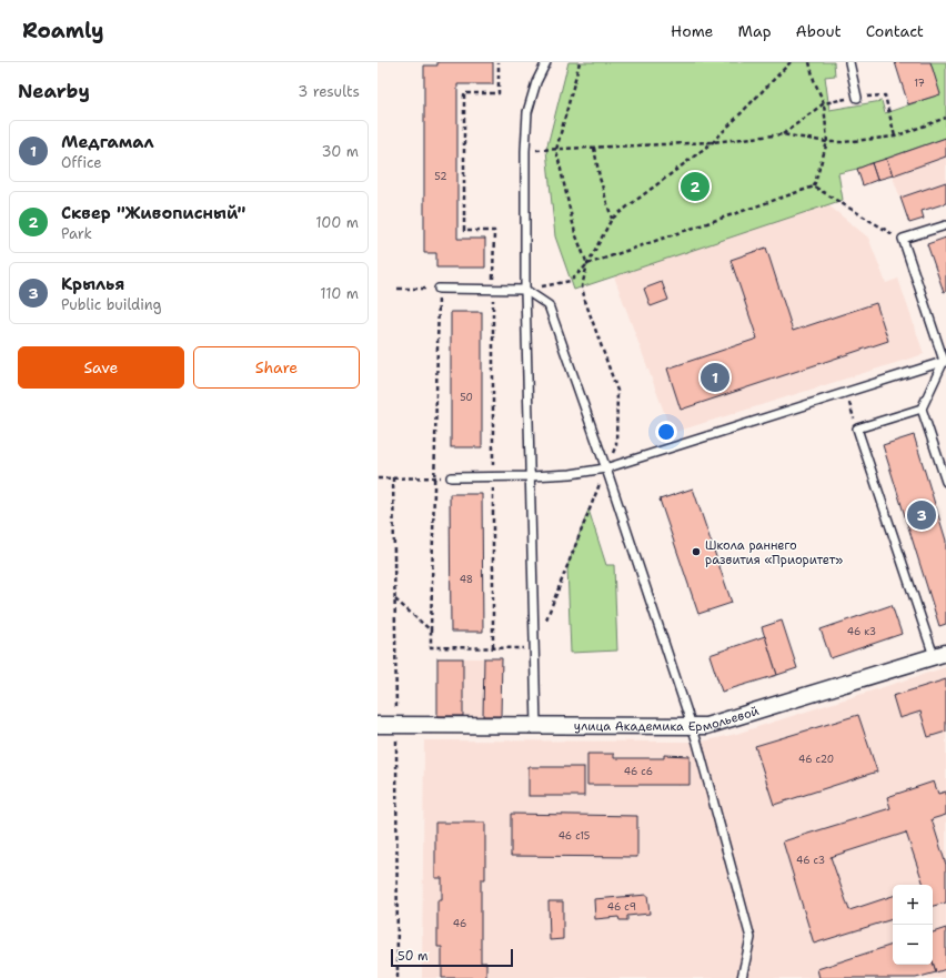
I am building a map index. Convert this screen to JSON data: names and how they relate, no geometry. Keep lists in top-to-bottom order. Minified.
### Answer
{"streets":{"street":["улица Академика Ермольевой"]},"places":["Школа раннего развития «Приоритет»"],"house_numbers":["17","52","50","48","46 к3","46 с20","46 с6","46 с15","46 с3","46 с9","46"],"scale_bar":"50 m","page":{"header":"Roamly","nav":["Home","Map","About","Contact"],"heading":["Nearby","3 results"],"list":[{"mark":"1","name":"Медгамал","note":"Office","value":"30 m"},{"mark":"2","name":"Сквер \"Живописный\"","note":"Park","value":"100 m"},{"mark":"3","name":"Крылья","note":"Public building","value":"110 m"}],"pins":["2","1","3"],"buttons":["Save","Share"],"map_buttons":["+","−"],"scale":"50 m"}}
